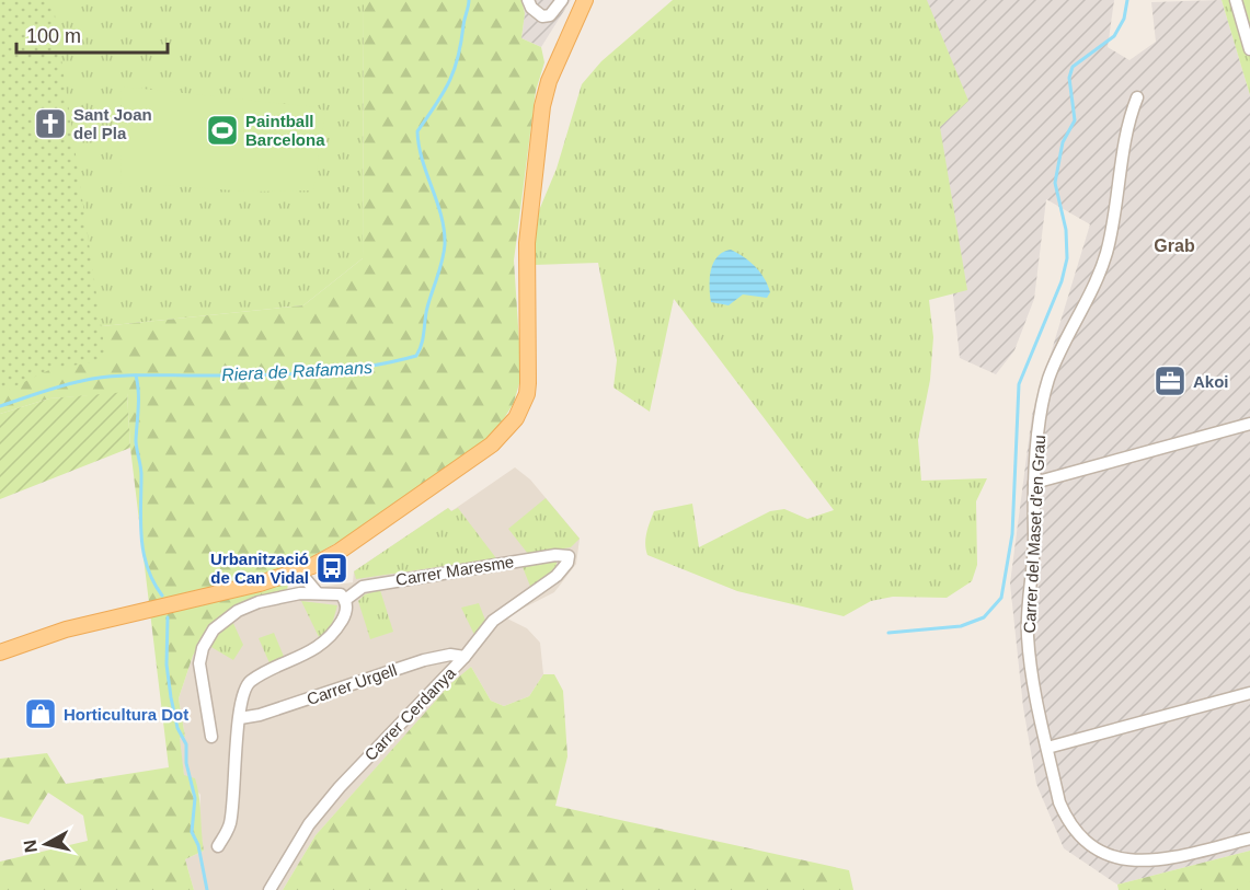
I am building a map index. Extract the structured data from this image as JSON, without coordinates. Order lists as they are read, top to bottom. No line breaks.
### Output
{"streets":{"street":["Carrer del Maset d'en Grau","Carrer Maresme","Carrer Urgell","Carrer Cerdanya"]},"crossings":[["Carrer Maresme","Carrer Cerdanya"],["Carrer Urgell","Carrer Cerdanya"]],"districts":["Grab"],"water":["Riera de Rafamans"],"places":{"church":["Sant Joan del Pla"],"sports":["Paintball Barcelona"],"office":["Akoi"],"bus stop":["Urbanització de Can Vidal"],"shop":["Horticultura Dot"]},"scale_bar":"100 m","north":"left"}
